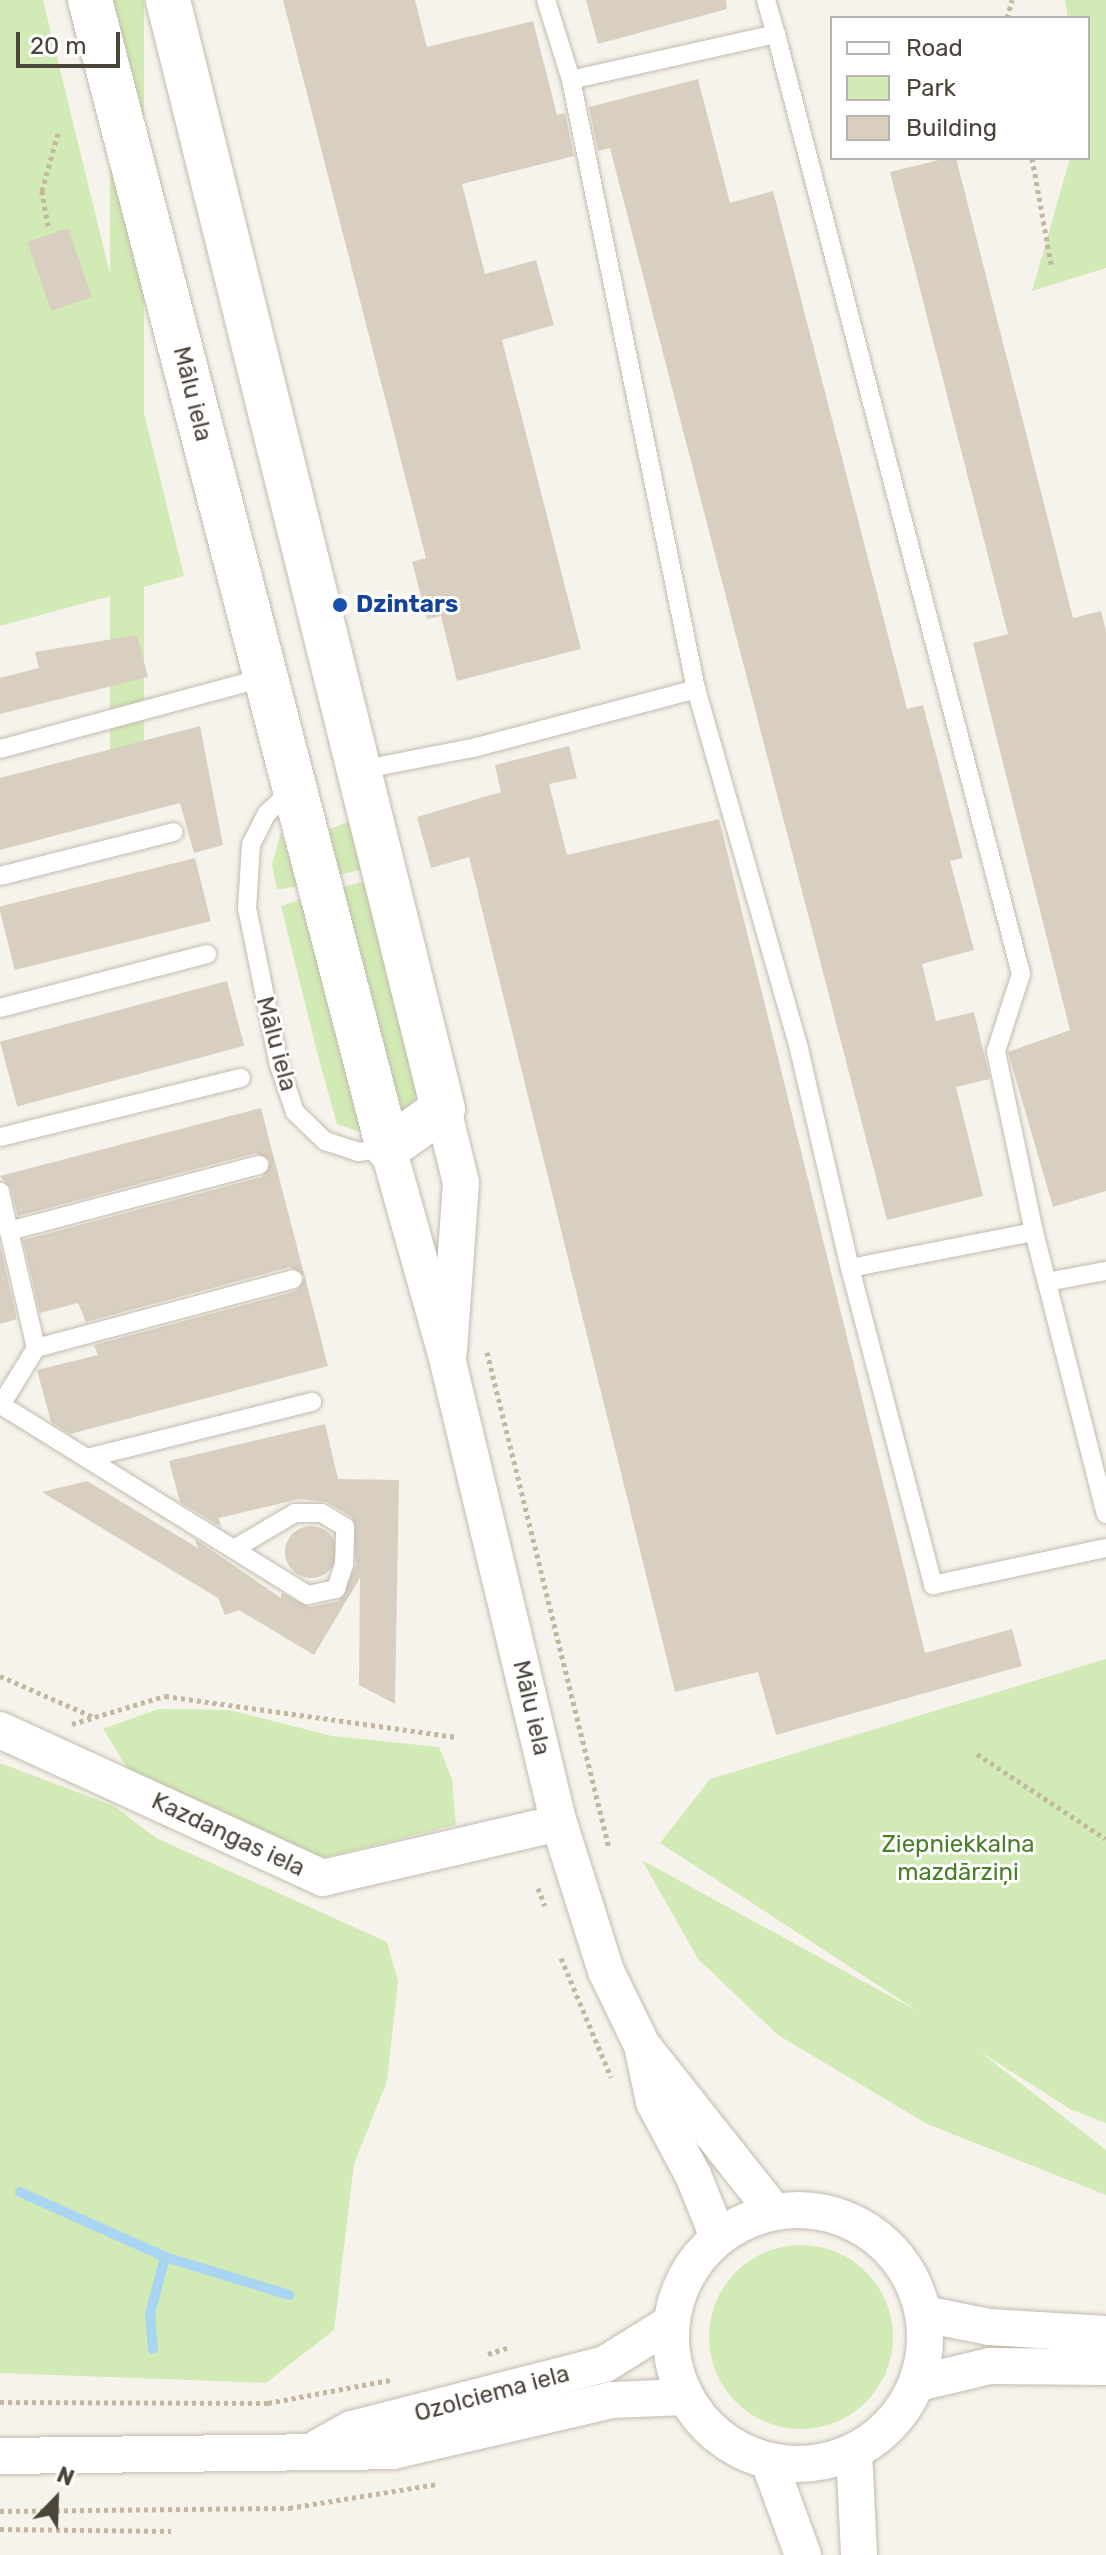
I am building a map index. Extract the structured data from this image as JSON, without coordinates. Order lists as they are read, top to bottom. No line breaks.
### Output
{"streets":{"street":["Mālu iela","Kazdangas iela","Ozolciema iela"]},"crossings":[["Mālu iela","Kazdangas iela"],["Mālu iela","Ozolciema iela"]],"parks":["Ziepniekkalna mazdārziņi"],"places":["Dzintars"],"legend":["Road","Park","Building"],"scale_bar":"20 m","north":"top right"}
